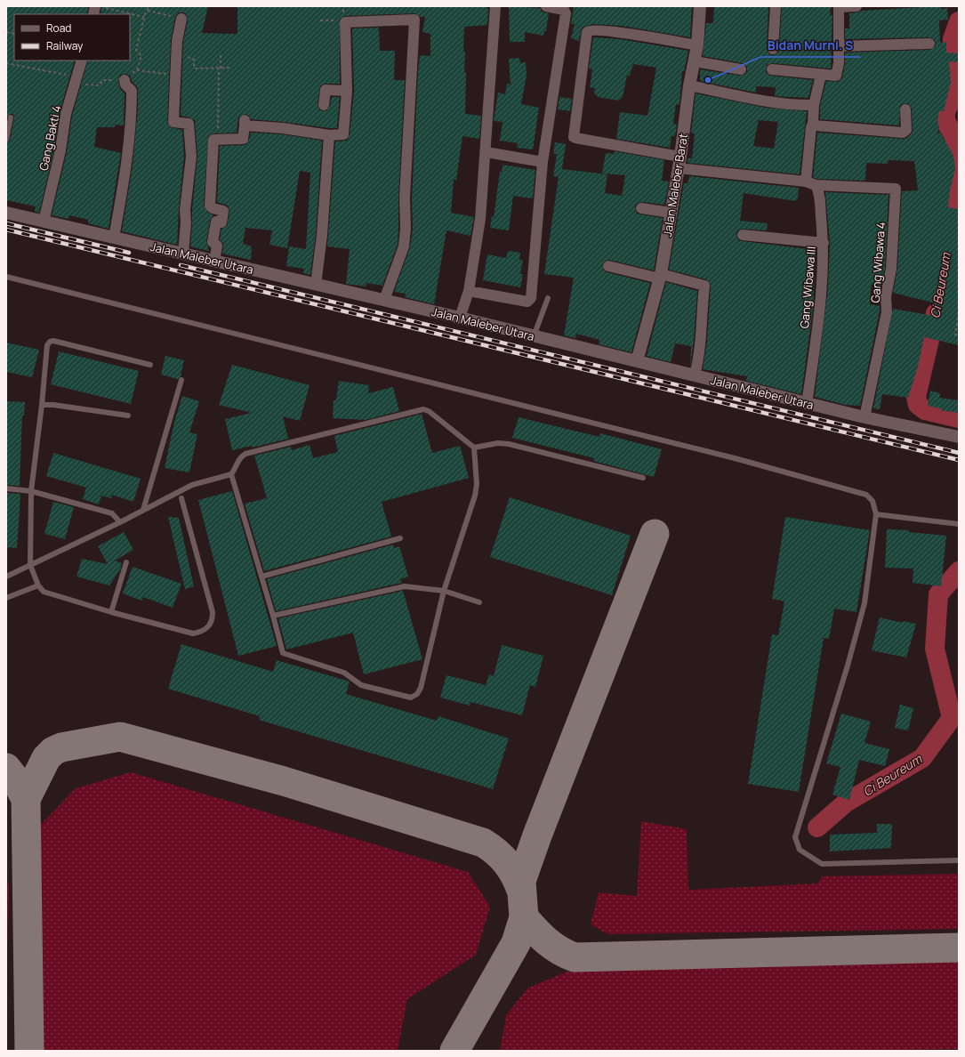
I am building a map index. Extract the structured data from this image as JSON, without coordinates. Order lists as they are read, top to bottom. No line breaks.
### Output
{"streets":{"street":["Gang Bakti 4","Jalan Maleber Barat","Jalan Maleber Utara","Gang Wibawa 4","Gang Wibawa III"]},"crossings":[["Gang Bakti 4","Jalan Maleber Utara"],["Jalan Maleber Barat","Jalan Maleber Utara"],["Jalan Maleber Utara","Gang Wibawa 4"],["Jalan Maleber Utara","Gang Wibawa III"],["Gang Wibawa 4","Gang Wibawa III"]],"water":["Ci Beureum"],"places":["Bidan Murni. S"],"legend":["Road","Railway"]}
